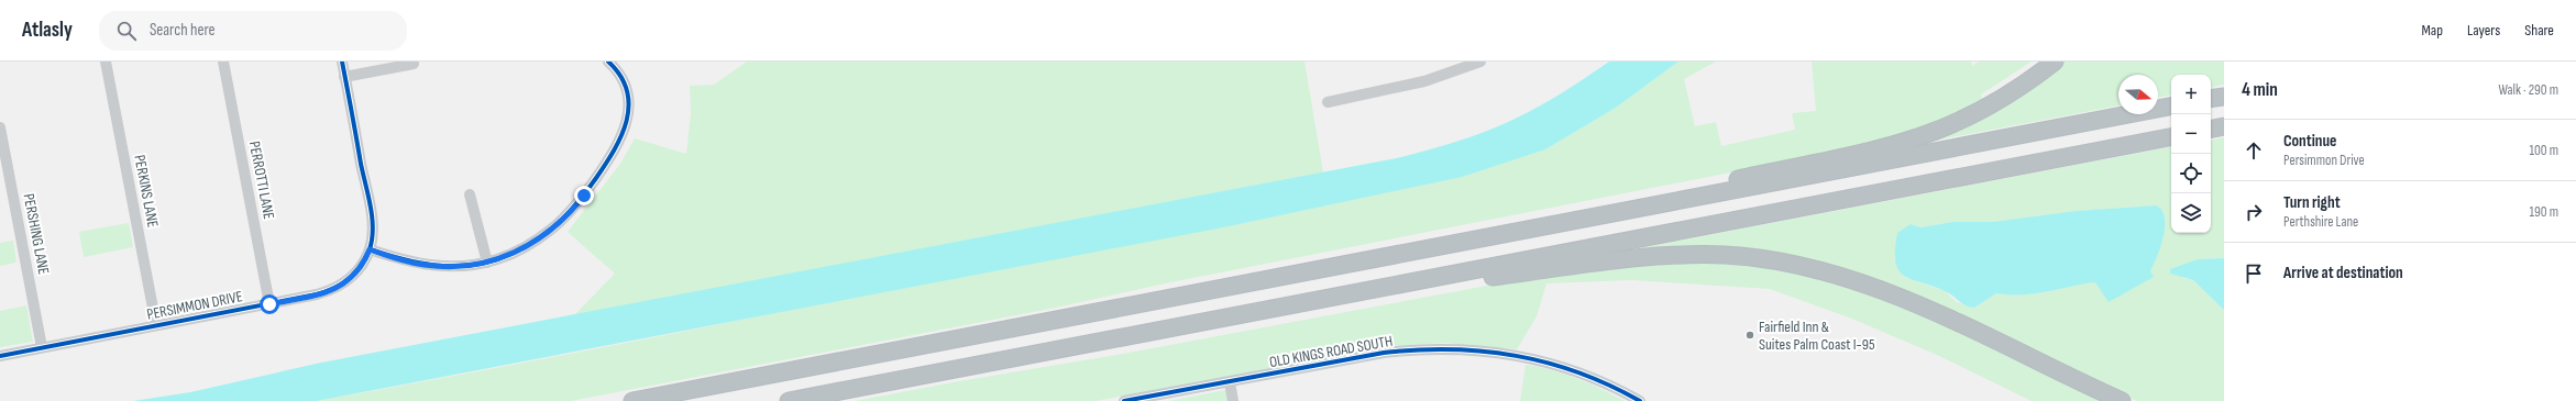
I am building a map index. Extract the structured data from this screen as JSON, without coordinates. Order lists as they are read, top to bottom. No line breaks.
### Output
{"streets":{"street":["PERROTTI LANE","PERKINS LANE","PERSHING LANE","PERSIMMON DRIVE","OLD KINGS ROAD SOUTH"]},"crossings":[["PERROTTI LANE","PERSIMMON DRIVE"],["PERKINS LANE","PERSIMMON DRIVE"],["PERSHING LANE","PERSIMMON DRIVE"]],"places":["Fairfield Inn & Suites Palm Coast I-95"],"north":"right","page":{"header":"Atlasly","search":"Search here","nav":["Map","Layers","Share"],"heading":["4 min","Walk · 290 m"],"map_buttons":["+","−"],"list":[["Continue","Persimmon Drive","100 m"],["Turn right","Perthshire Lane","190 m"],"Arrive at destination"]}}
